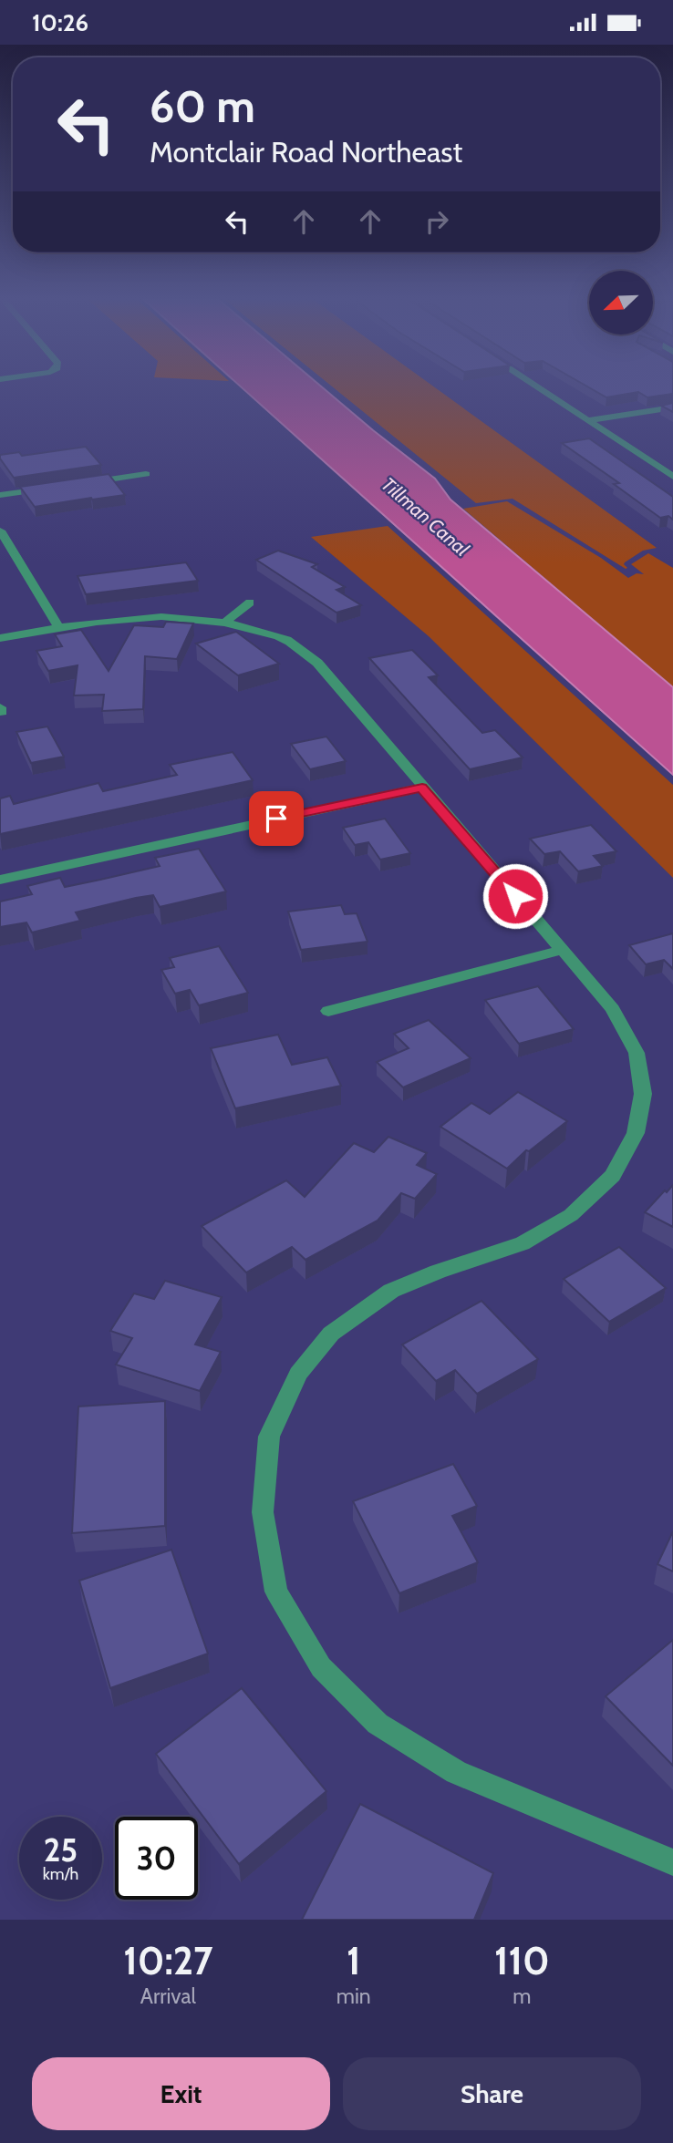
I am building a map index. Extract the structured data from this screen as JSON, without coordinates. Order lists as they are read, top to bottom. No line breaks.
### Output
{"water":["Tillman Canal"],"north":"bottom left","page":{"status":"10:26","turn":["60 m","Montclair Road Northeast"],"speed":"25 km/h","limit":"30","eta":["10:27","Arrival","1","min","110","m"],"buttons":["Exit","Share"]}}
